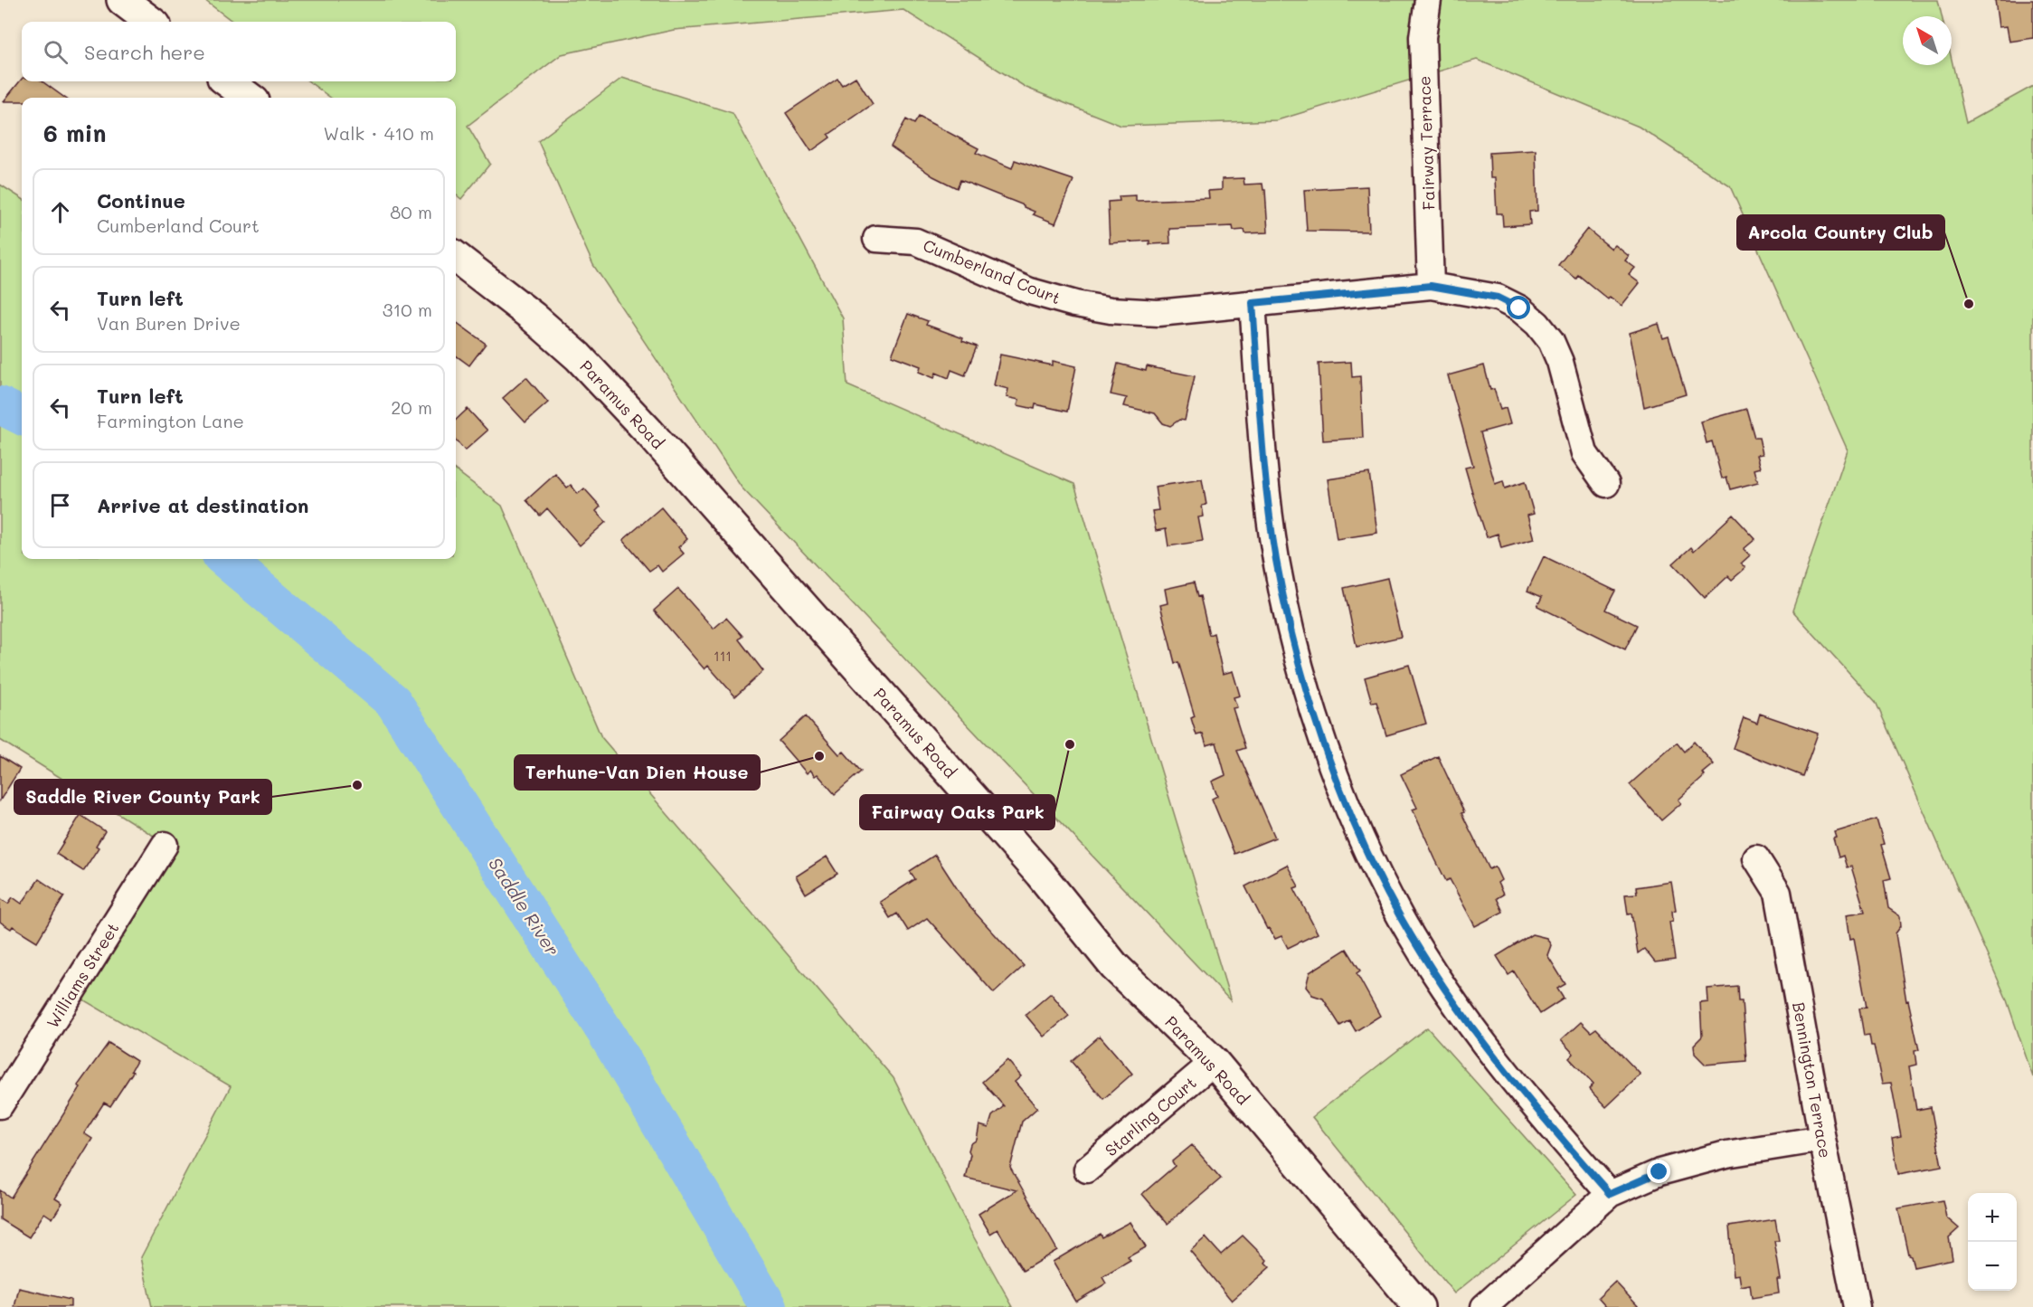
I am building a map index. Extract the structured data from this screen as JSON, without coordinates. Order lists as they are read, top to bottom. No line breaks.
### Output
{"streets":{"main road":["Paramus Road"],"street":["Fairway Terrace","Cumberland Court","Williams Street","Bennington Terrace","Starling Court"]},"crossings":[["Fairway Terrace","Cumberland Court"],["Paramus Road","Starling Court"]],"water":["Saddle River"],"places":["Arcola Country Club","Fairway Oaks Park","Terhune-Van Dien House","Saddle River County Park"],"house_numbers":["111"],"north":"top left","page":{"search":"Search here","heading":["6 min","Walk · 410 m"],"list":[["Continue","Cumberland Court","80 m"],["Turn left","Van Buren Drive","310 m"],["Turn left","Farmington Lane","20 m"],"Arrive at destination"],"map_buttons":["+","−"]}}
